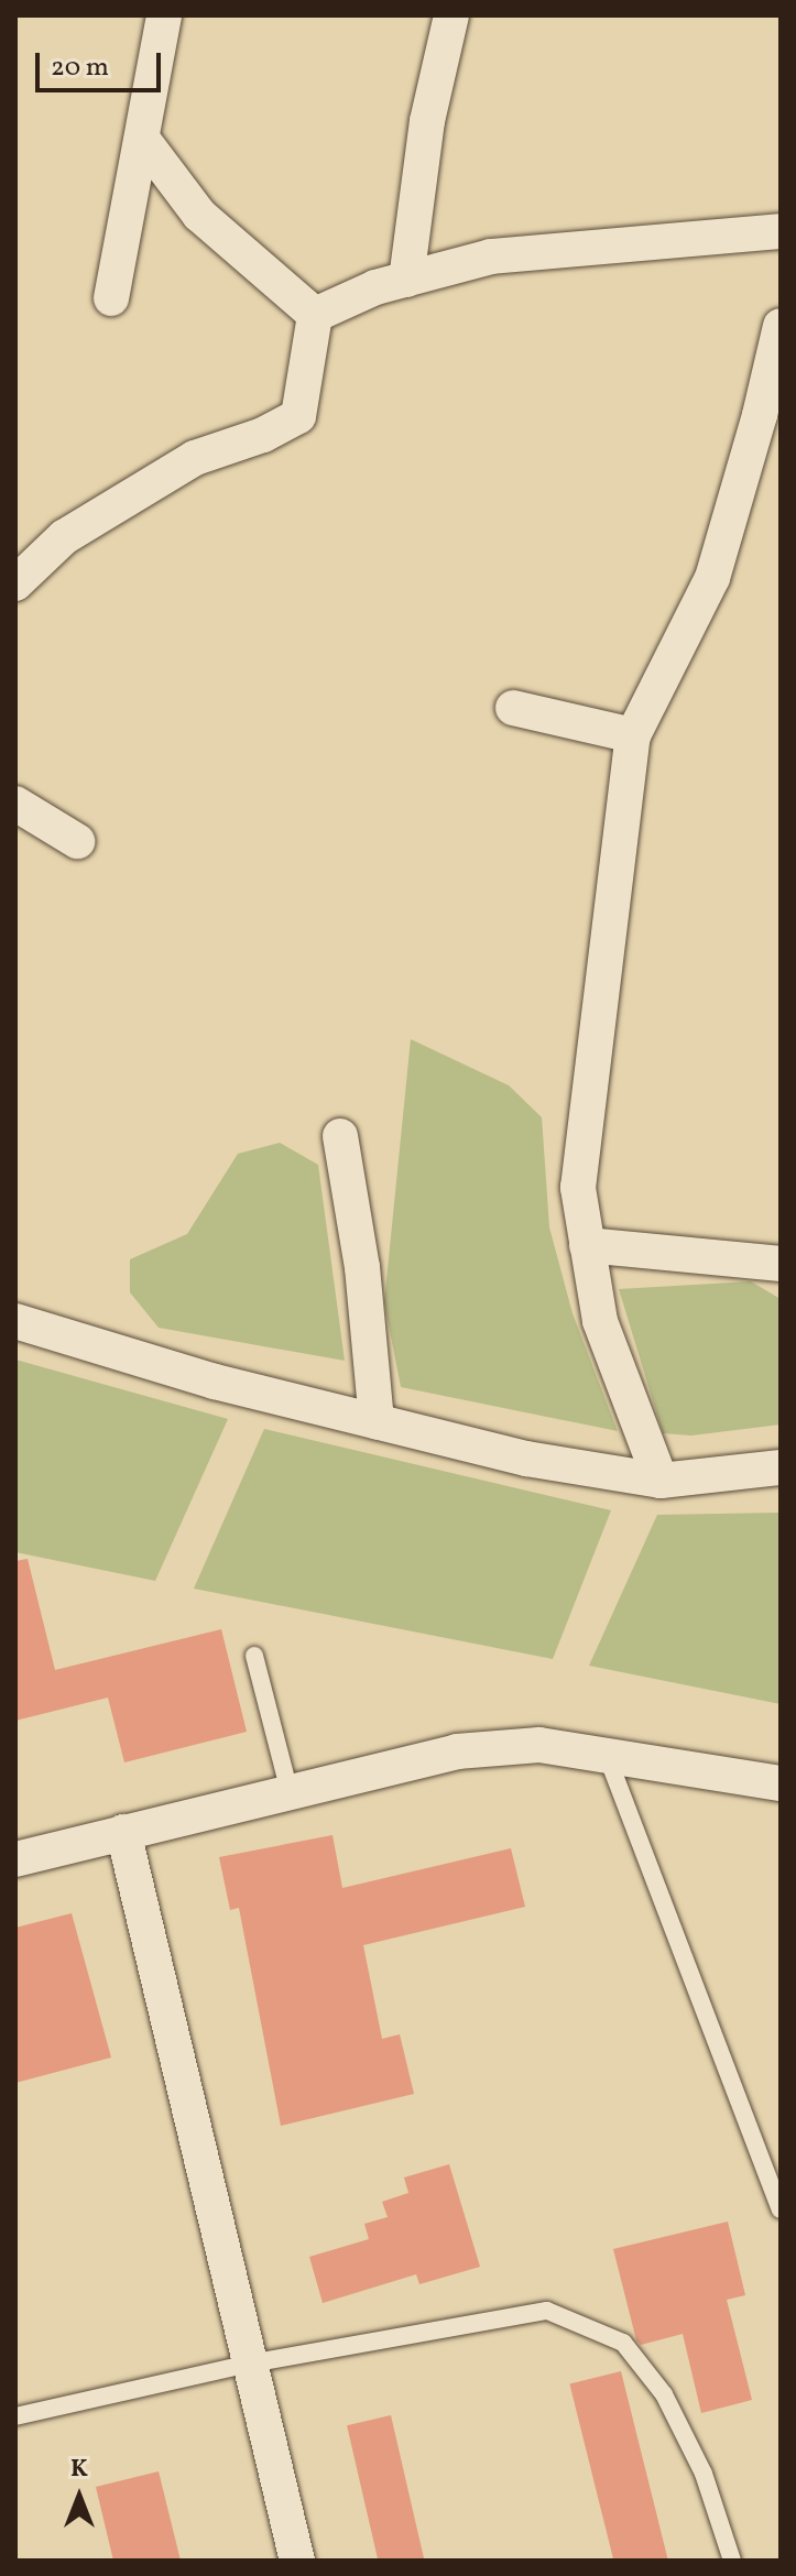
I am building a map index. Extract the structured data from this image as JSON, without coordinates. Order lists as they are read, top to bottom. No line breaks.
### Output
{"scale_bar":"20 m","north":"top"}
